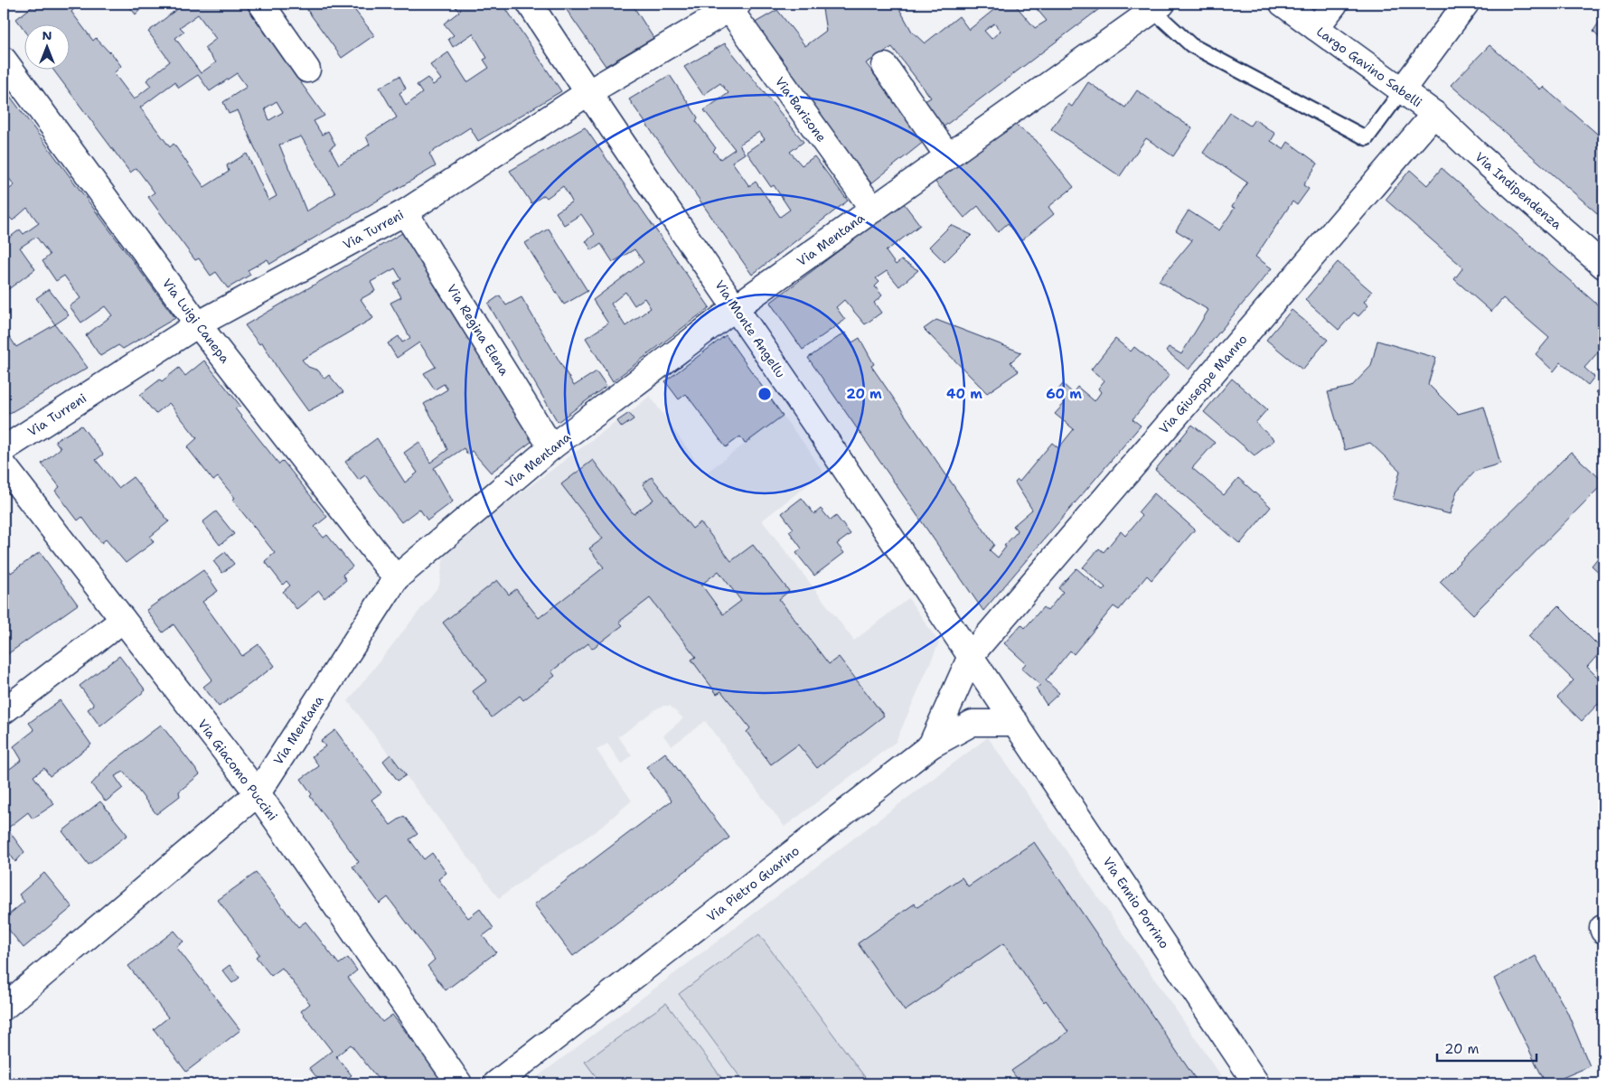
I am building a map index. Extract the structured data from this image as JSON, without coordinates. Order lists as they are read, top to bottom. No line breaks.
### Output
{"streets":{"street":["Largo Gavino Sabelli","Via Barisone","Via Indipendenza","Via Turreni","Via Mentana","Via Luigi Canepa","Via Monte Angellu","Via Regina Elena","Via Giuseppe Manno","Via Giacomo Puccini","Via Pietro Guarino","Via Ennio Porrino"]},"crossings":[["Largo Gavino Sabelli","Via Indipendenza"],["Largo Gavino Sabelli","Via Giuseppe Manno"],["Via Barisone","Via Turreni"],["Via Barisone","Via Mentana"],["Via Indipendenza","Via Giuseppe Manno"],["Via Turreni","Via Luigi Canepa"],["Via Turreni","Via Monte Angellu"],["Via Turreni","Via Regina Elena"],["Via Mentana","Via Luigi Canepa"],["Via Mentana","Via Monte Angellu"],["Via Mentana","Via Regina Elena"],["Via Mentana","Via Giacomo Puccini"],["Via Monte Angellu","Via Giuseppe Manno"],["Via Monte Angellu","Via Pietro Guarino"],["Via Monte Angellu","Via Ennio Porrino"],["Via Giuseppe Manno","Via Pietro Guarino"],["Via Giuseppe Manno","Via Ennio Porrino"],["Via Pietro Guarino","Via Ennio Porrino"]],"scale_bar":"20 m","north":"top","rings":["20 m","40 m","60 m"]}
